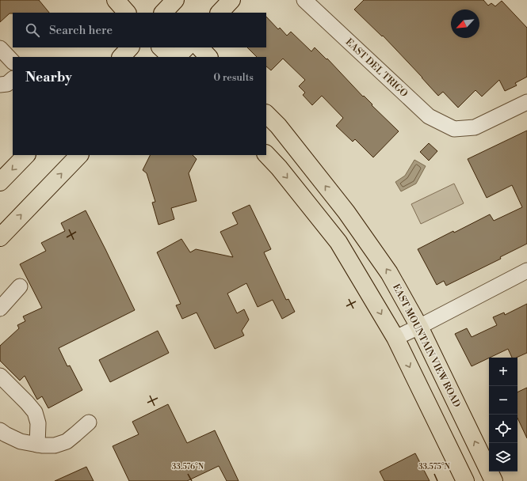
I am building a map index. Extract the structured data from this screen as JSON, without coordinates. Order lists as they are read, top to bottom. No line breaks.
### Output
{"streets":{"main road":["EAST MOUNTAIN VIEW ROAD"],"street":["EAST DEL TRIGO"]},"north":"bottom left","page":{"search":"Search here","heading":["Nearby","0 results"],"map_buttons":["+","−"]},"coordinates":["33.576°N","33.575°N"]}
